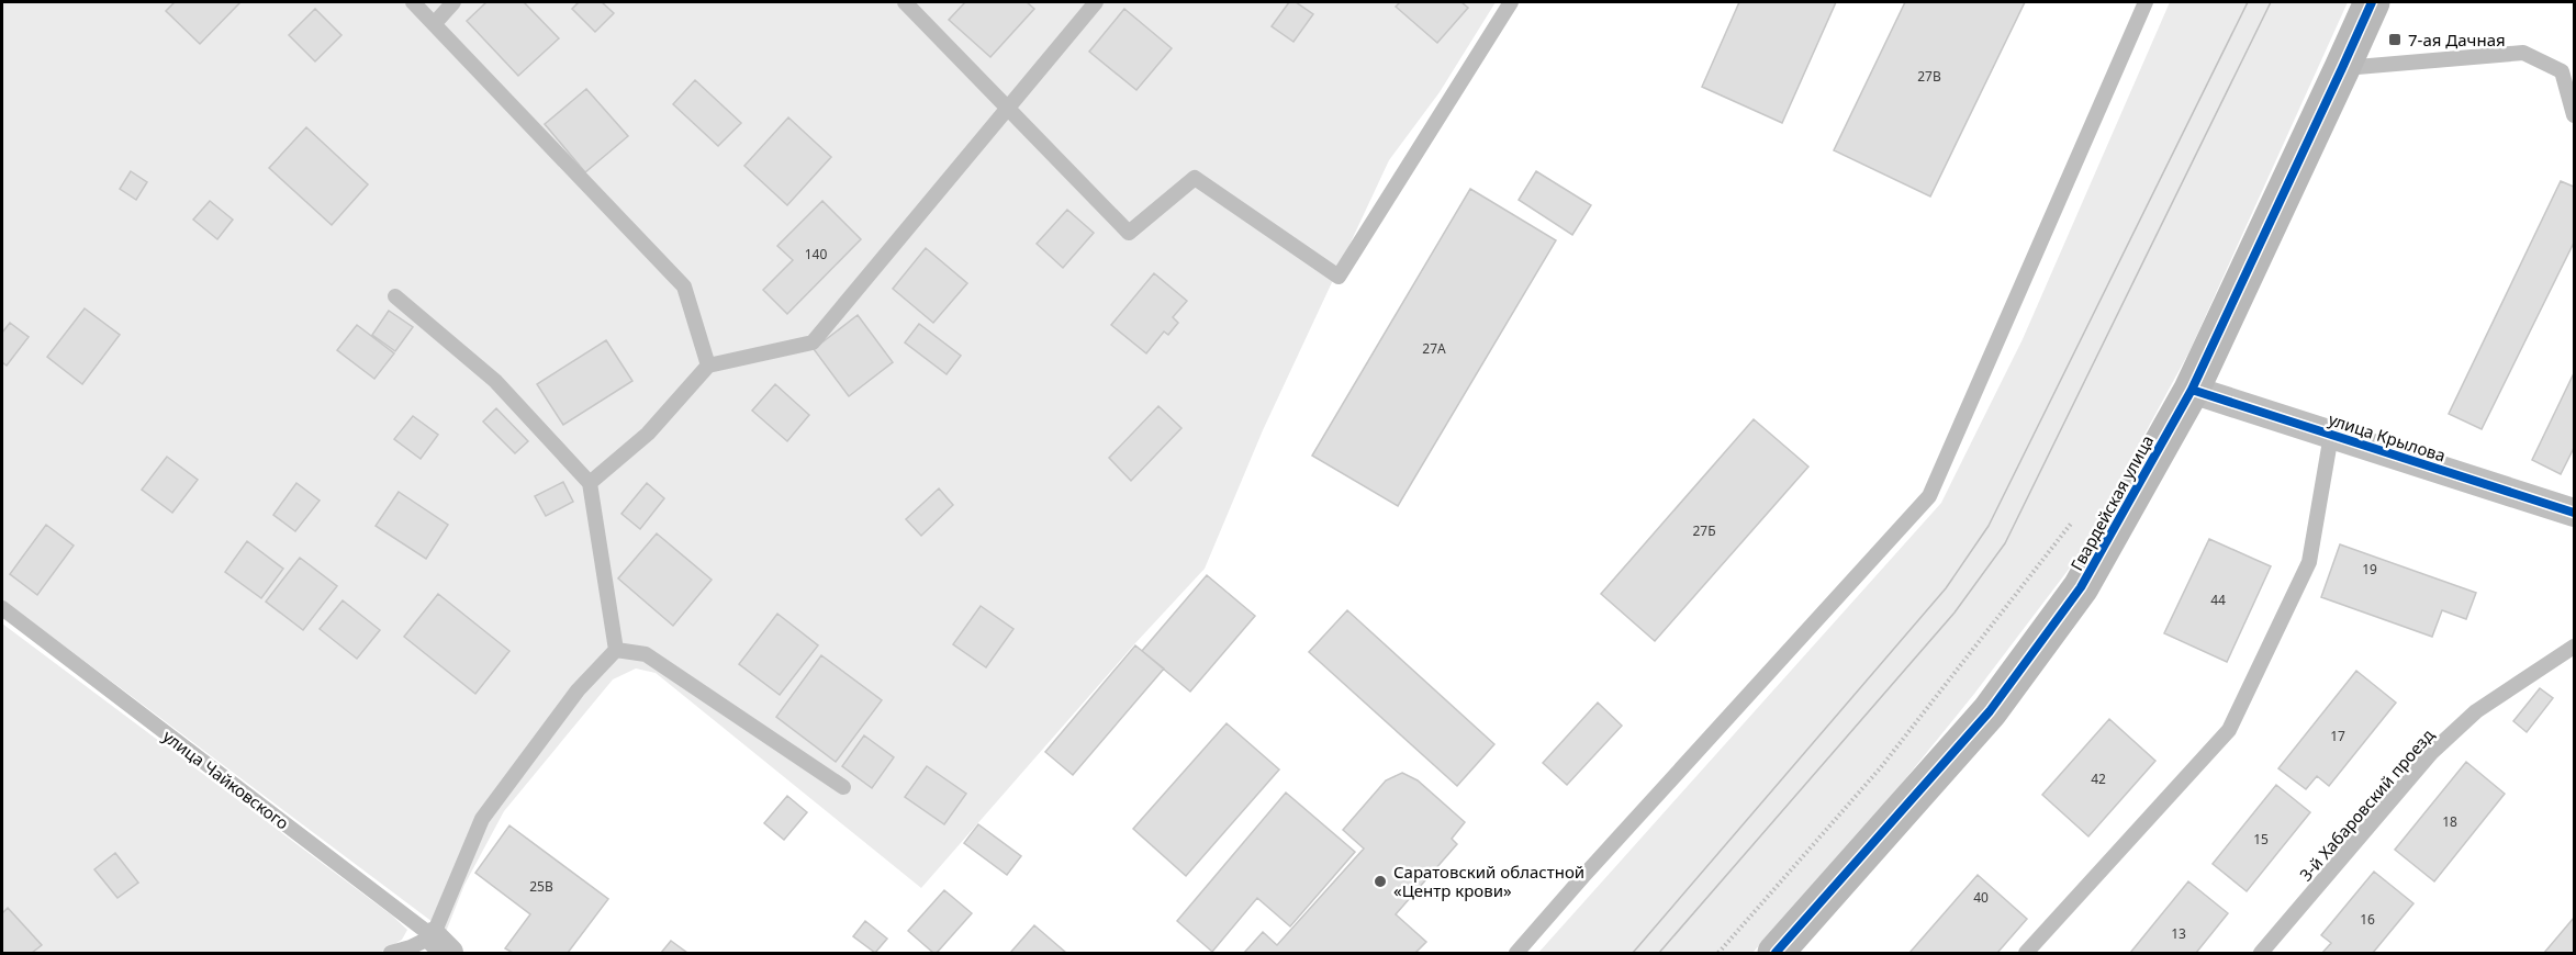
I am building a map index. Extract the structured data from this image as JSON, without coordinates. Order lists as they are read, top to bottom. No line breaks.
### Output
{"streets":{"street":["улица Крылова","Гвардейская улица"],"lane":["улица Чайковского","3-й Хабаровский проезд"]},"crossings":[["улица Крылова","Гвардейская улица"]],"places":{"transit":["7-ая Дачная"],"other":["Саратовский областной «Центр крови»"]},"house_numbers":["27В","140","27А","27Б","19","44","17","42","18","15","25В","40","16","13"]}
